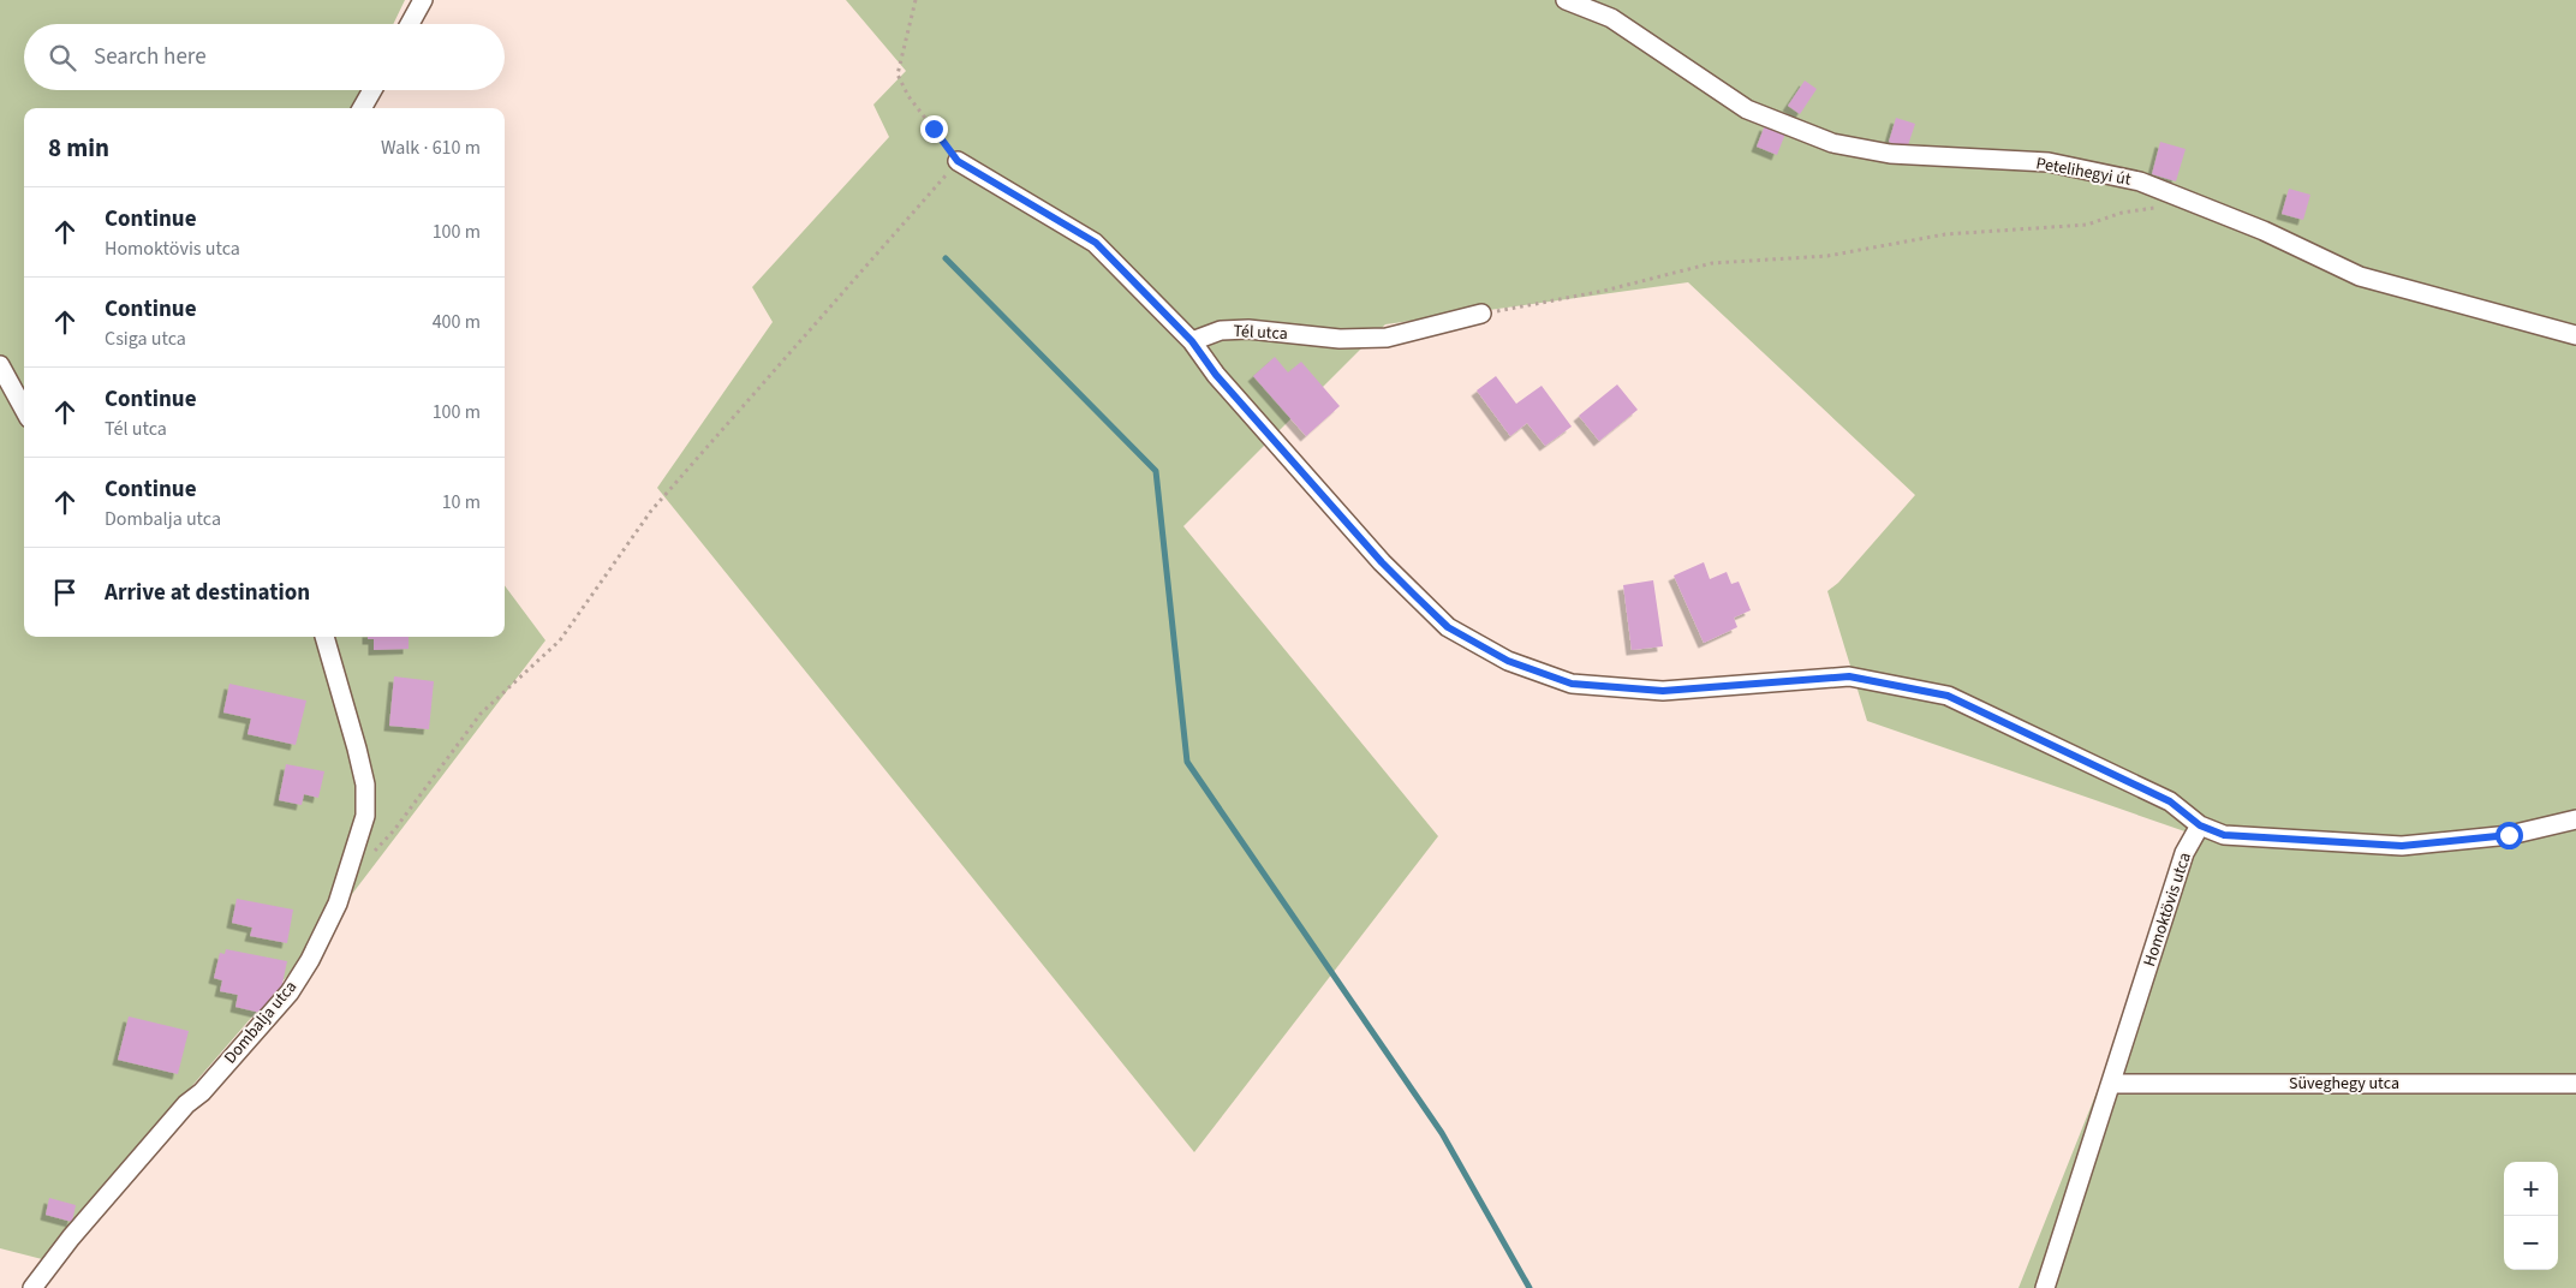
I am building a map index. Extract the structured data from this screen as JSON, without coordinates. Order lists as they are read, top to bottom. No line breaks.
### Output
{"streets":{"street":["Petelihegyi út","Tél utca","Homoktövis utca","Dombalja utca","Süveghegy utca"]},"crossings":[["Homoktövis utca","Süveghegy utca"]],"page":{"search":"Search here","heading":["8 min","Walk · 610 m"],"list":[["Continue","Homoktövis utca","100 m"],["Continue","Csiga utca","400 m"],["Continue","Tél utca","100 m"],["Continue","Dombalja utca","10 m"],"Arrive at destination"],"map_buttons":["+","−"]}}
